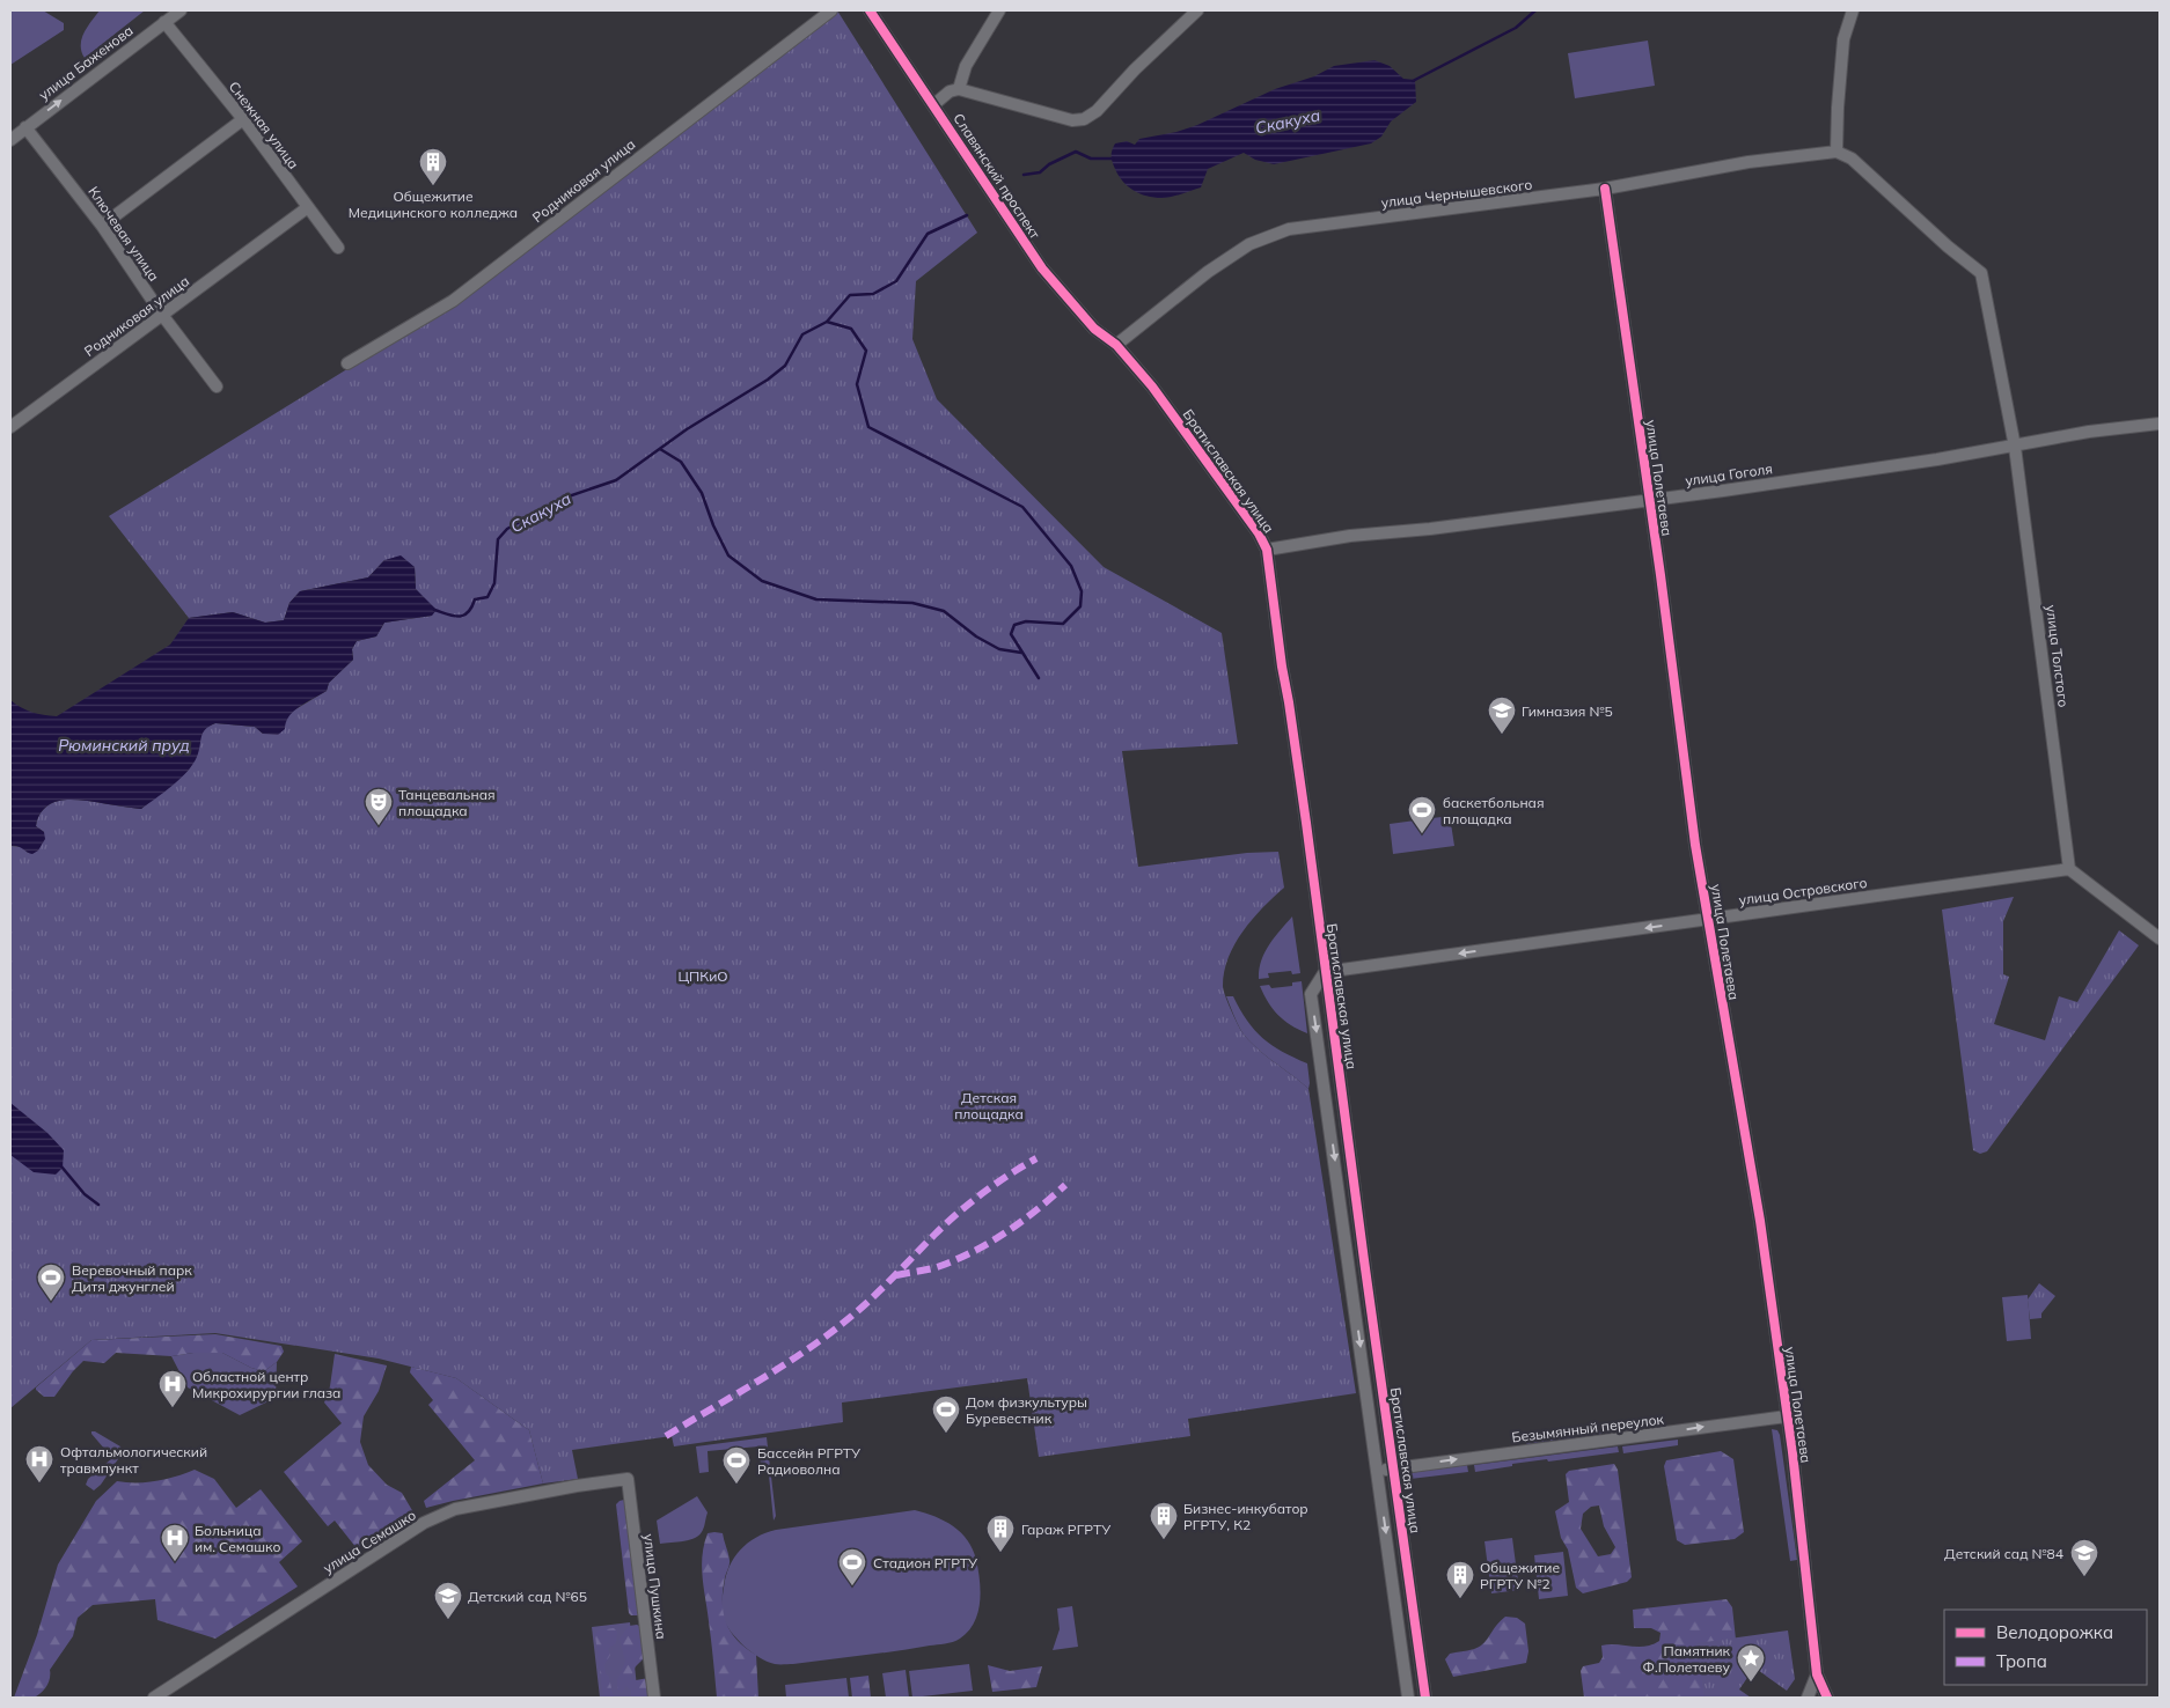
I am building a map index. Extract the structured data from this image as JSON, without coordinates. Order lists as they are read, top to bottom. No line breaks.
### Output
{"streets":{"street":["улица Баженова","Снежная улица","Славянский проспект","Родниковая улица","улица Чернышевского","Ключевая улица","Братиславская улица","улица Гоголя","улица Полетаева","улица Толстого","улица Островского","Безымянный переулок","улица Семашко","улица Пушкина"]},"crossings":[["улица Баженова","Снежная улица"],["улица Баженова","Ключевая улица"],["Снежная улица","Родниковая улица"],["Славянский проспект","улица Чернышевского"],["Славянский проспект","Братиславская улица"],["Родниковая улица","Ключевая улица"],["улица Чернышевского","Братиславская улица"],["улица Чернышевского","улица Полетаева"],["улица Чернышевского","улица Толстого"],["Братиславская улица","улица Гоголя"],["Братиславская улица","улица Островского"],["Братиславская улица","Безымянный переулок"],["улица Гоголя","улица Полетаева"],["улица Гоголя","улица Толстого"],["улица Полетаева","улица Островского"],["улица Полетаева","Безымянный переулок"],["улица Толстого","улица Островского"],["улица Семашко","улица Пушкина"]],"one_way":["улица Баженова","улица Островского","Безымянный переулок"],"water":["Скакуха","Рюминский пруд"],"parks":["ЦПКиО","Детская площадка"],"places":{"building":["Общежитие Медицинского колледжа","Бизнес-инкубатор РГРТУ, К2","Гараж РГРТУ","Общежитие РГРТУ №2"],"school or university":["Гимназия №5","Детский сад №84","Детский сад №65"],"theatre":["Танцевальная площадка"],"sports":["баскетбольная площадка","Веревочный парк Дитя джунглей","Дом физкультуры Буревестник","Бассейн РГРТУ Радиоволна","Стадион РГРТУ"],"hospital":["Областной центр Микрохирургии глаза","Офтальмологический травмпункт","Больница им. Семашко"],"place":["Памятник Ф.Полетаеву"]},"legend":["Велодорожка","Тропа"]}
